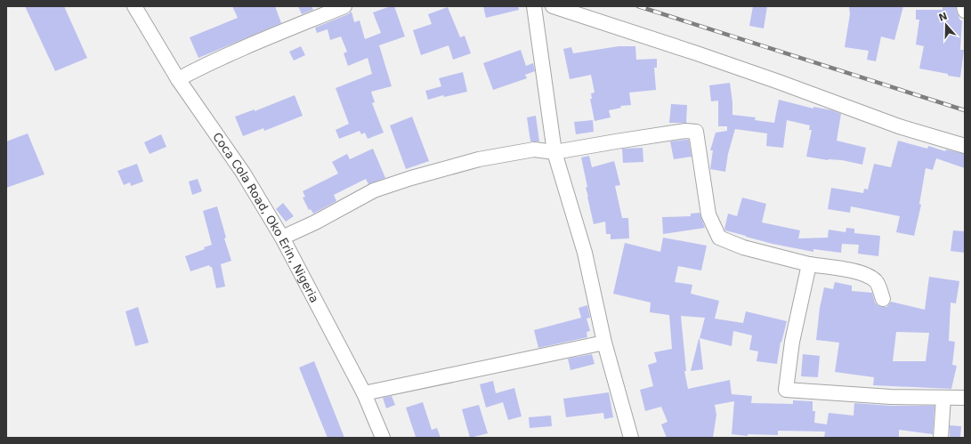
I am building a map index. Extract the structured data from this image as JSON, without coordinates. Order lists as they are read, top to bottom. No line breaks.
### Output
{"streets":{"street":["Coca Cola Road, Oko Erin, Nigeria"]},"north":"top"}
